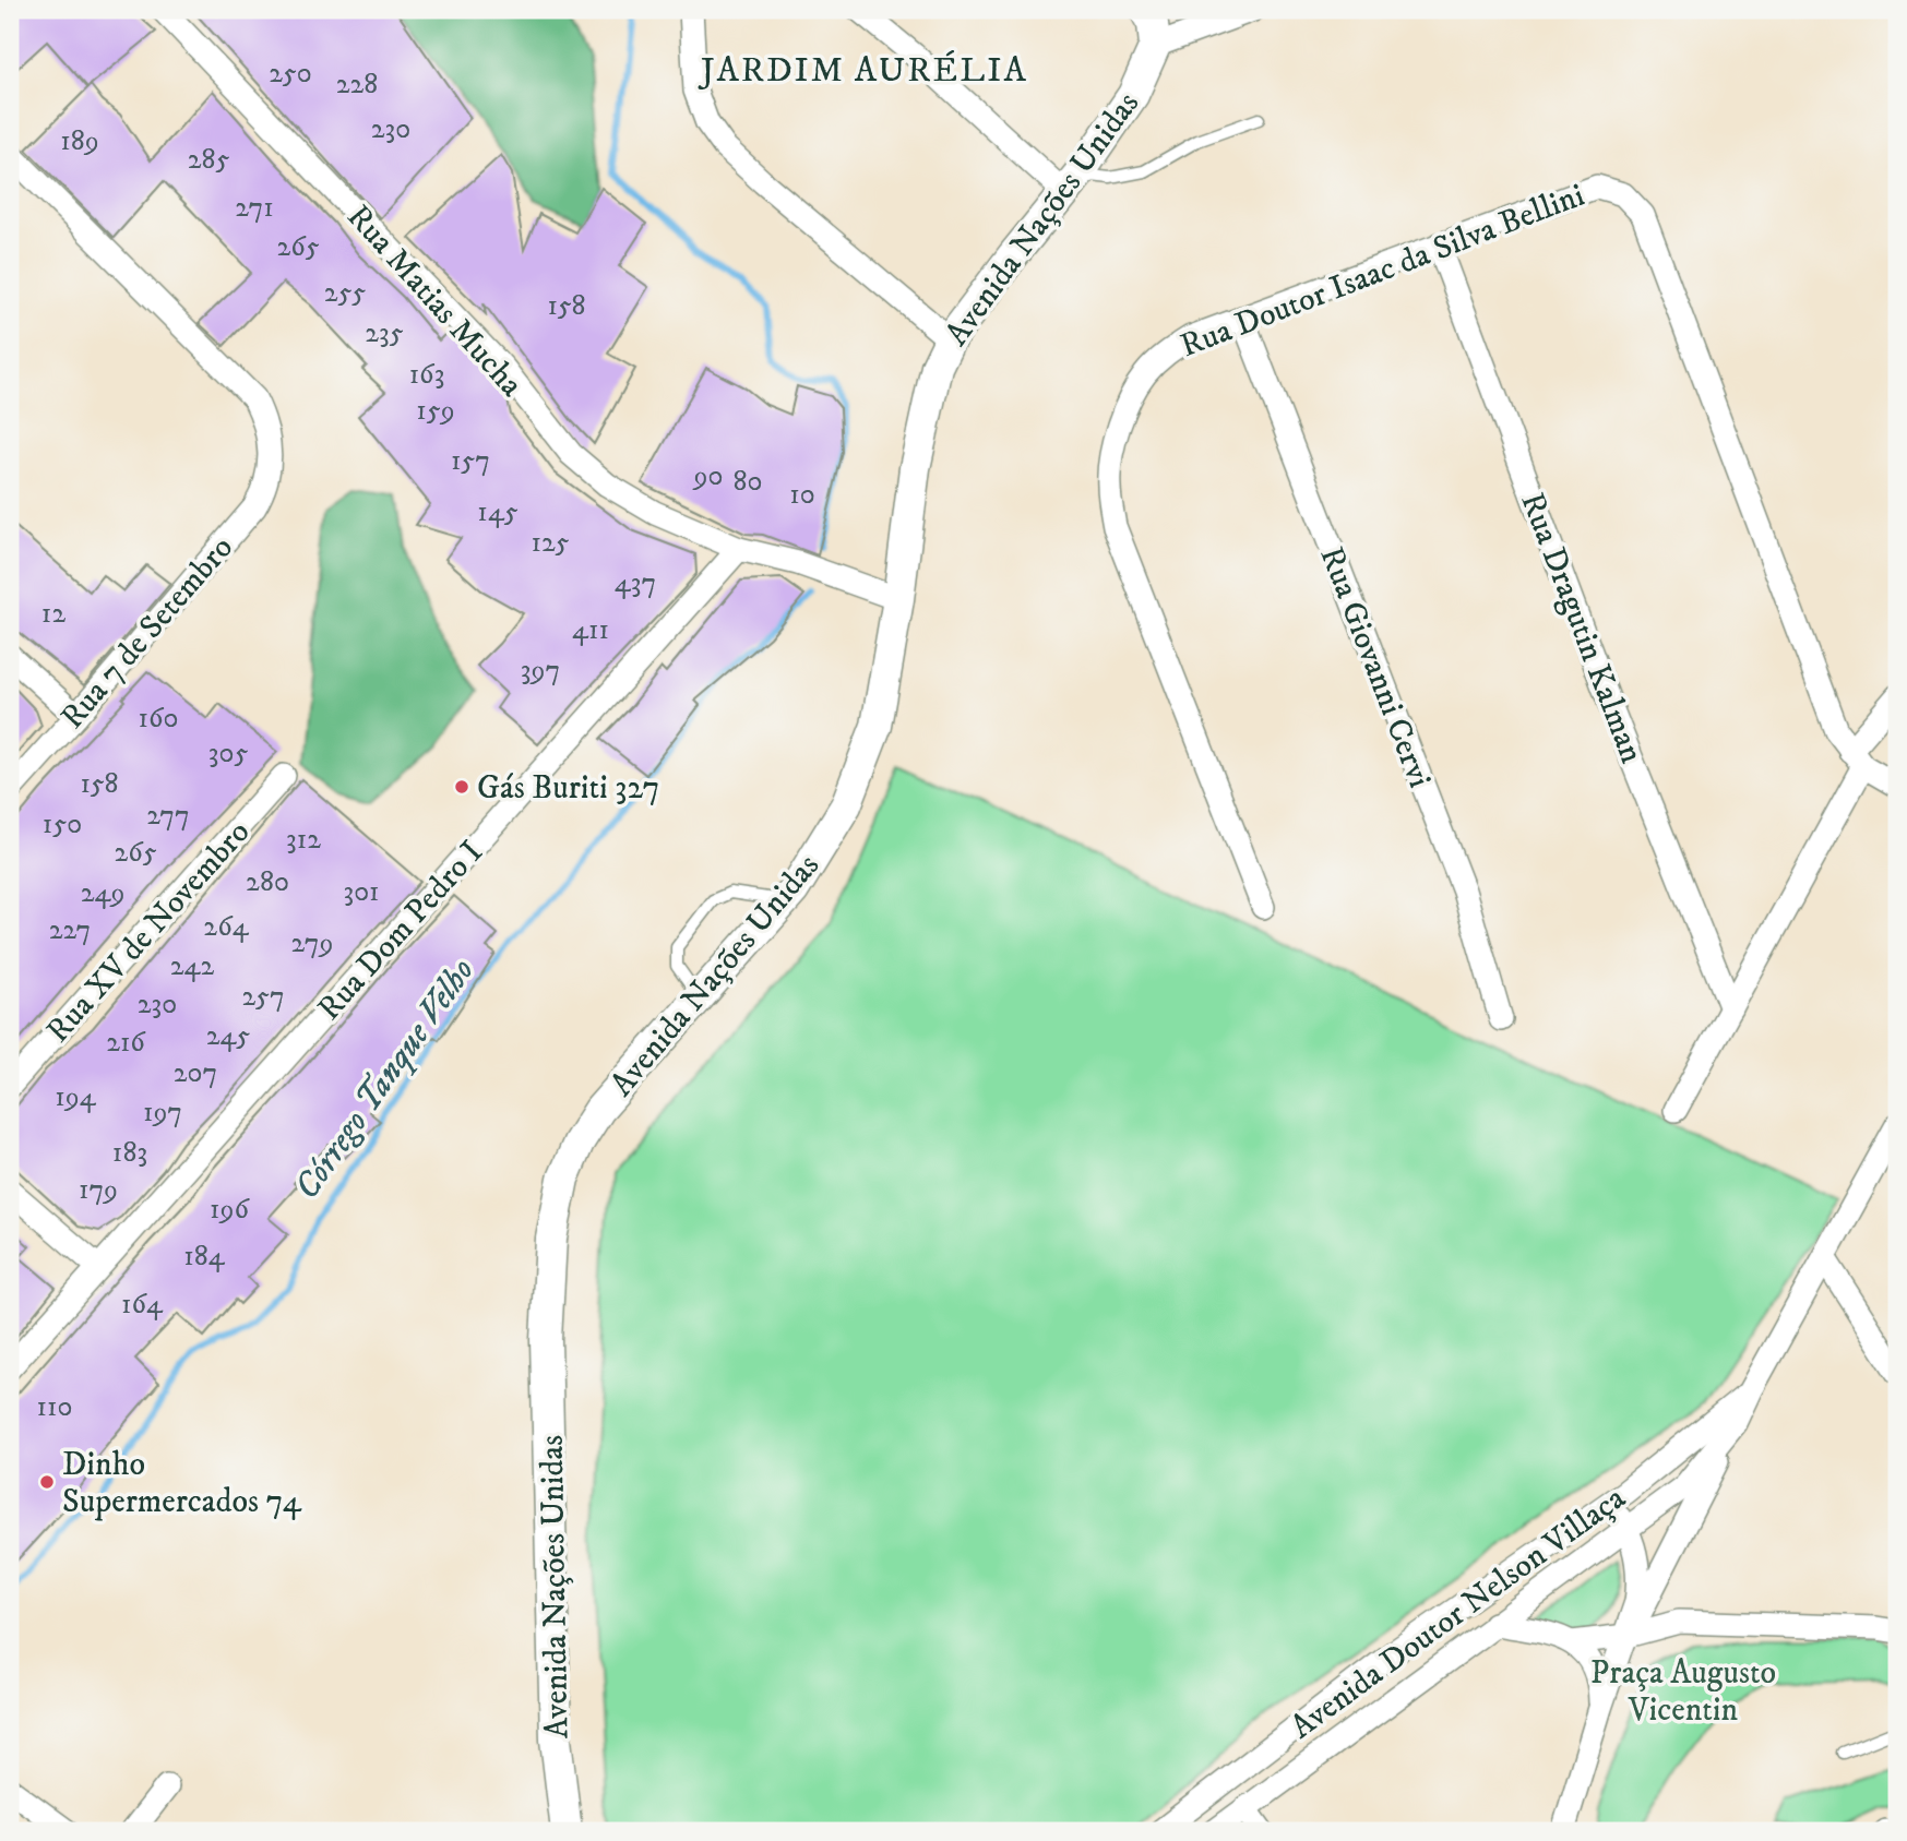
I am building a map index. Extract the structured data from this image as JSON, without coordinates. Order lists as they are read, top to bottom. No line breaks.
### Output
{"streets":{"street":["Avenida Nações Unidas","Rua Doutor Isaac da Silva Bellini","Rua Matias Mucha","Rua Dragutin Kalman","Rua 7 de Setembro","Rua Giovanni Cervi","Rua Dom Pedro I","Rua XV de Novembro","Avenida Doutor Nelson Villaça"]},"crossings":[["Rua Doutor Isaac da Silva Bellini","Rua Dragutin Kalman"],["Rua Doutor Isaac da Silva Bellini","Rua Giovanni Cervi"],["Rua Matias Mucha","Rua Dom Pedro I"]],"districts":["JARDIM AURÉLIA"],"water":["Córrego Tanque Velho"],"parks":["Praça Augusto Vicentin"],"places":["Gás Buriti 327","Dinho Supermercados 74"],"house_numbers":["250","228","230","189","285","271","265","255","158","235","163","159","157","90","80","10","145","125","437","12","411","397","160","305","158","277","150","312","265","280","301","249","264","227","279","242","257","230","245","216","207","194","197","183","179","196","184","164","110"]}
